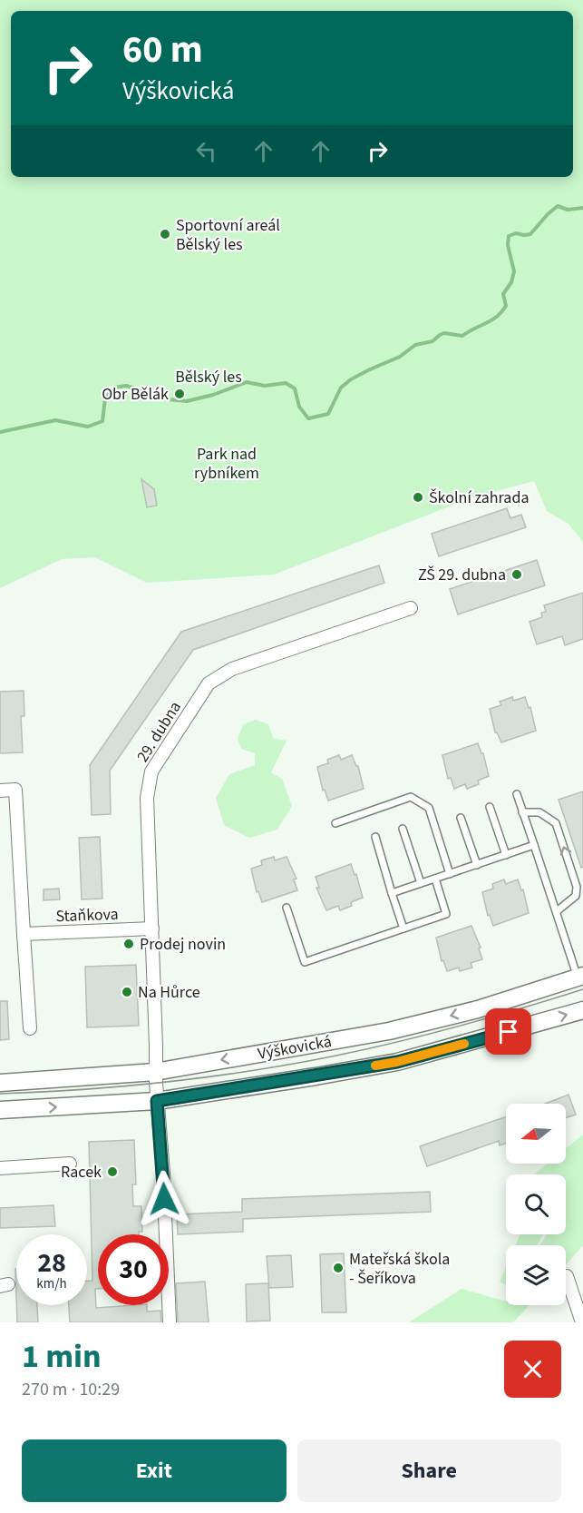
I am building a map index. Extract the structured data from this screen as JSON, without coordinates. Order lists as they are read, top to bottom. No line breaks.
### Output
{"streets":{"street":["29. dubna","Staňkova","Výškovická"]},"crossings":[["29. dubna","Staňkova"],["29. dubna","Výškovická"]],"parks":["Bělský les","Park nad rybníkem"],"places":["Sportovní areál Bělský les","Obr Bělák","Školní zahrada","ZŠ 29. dubna","Prodej novin","Na Hůrce","Racek","Mateřská škola - Šeříkova"],"north":"left","page":{"turn":["60 m","Výškovická"],"speed":"28 km/h","limit":"30","heading":["1 min","270 m · 10:29"],"buttons":["Exit","Share"]}}
